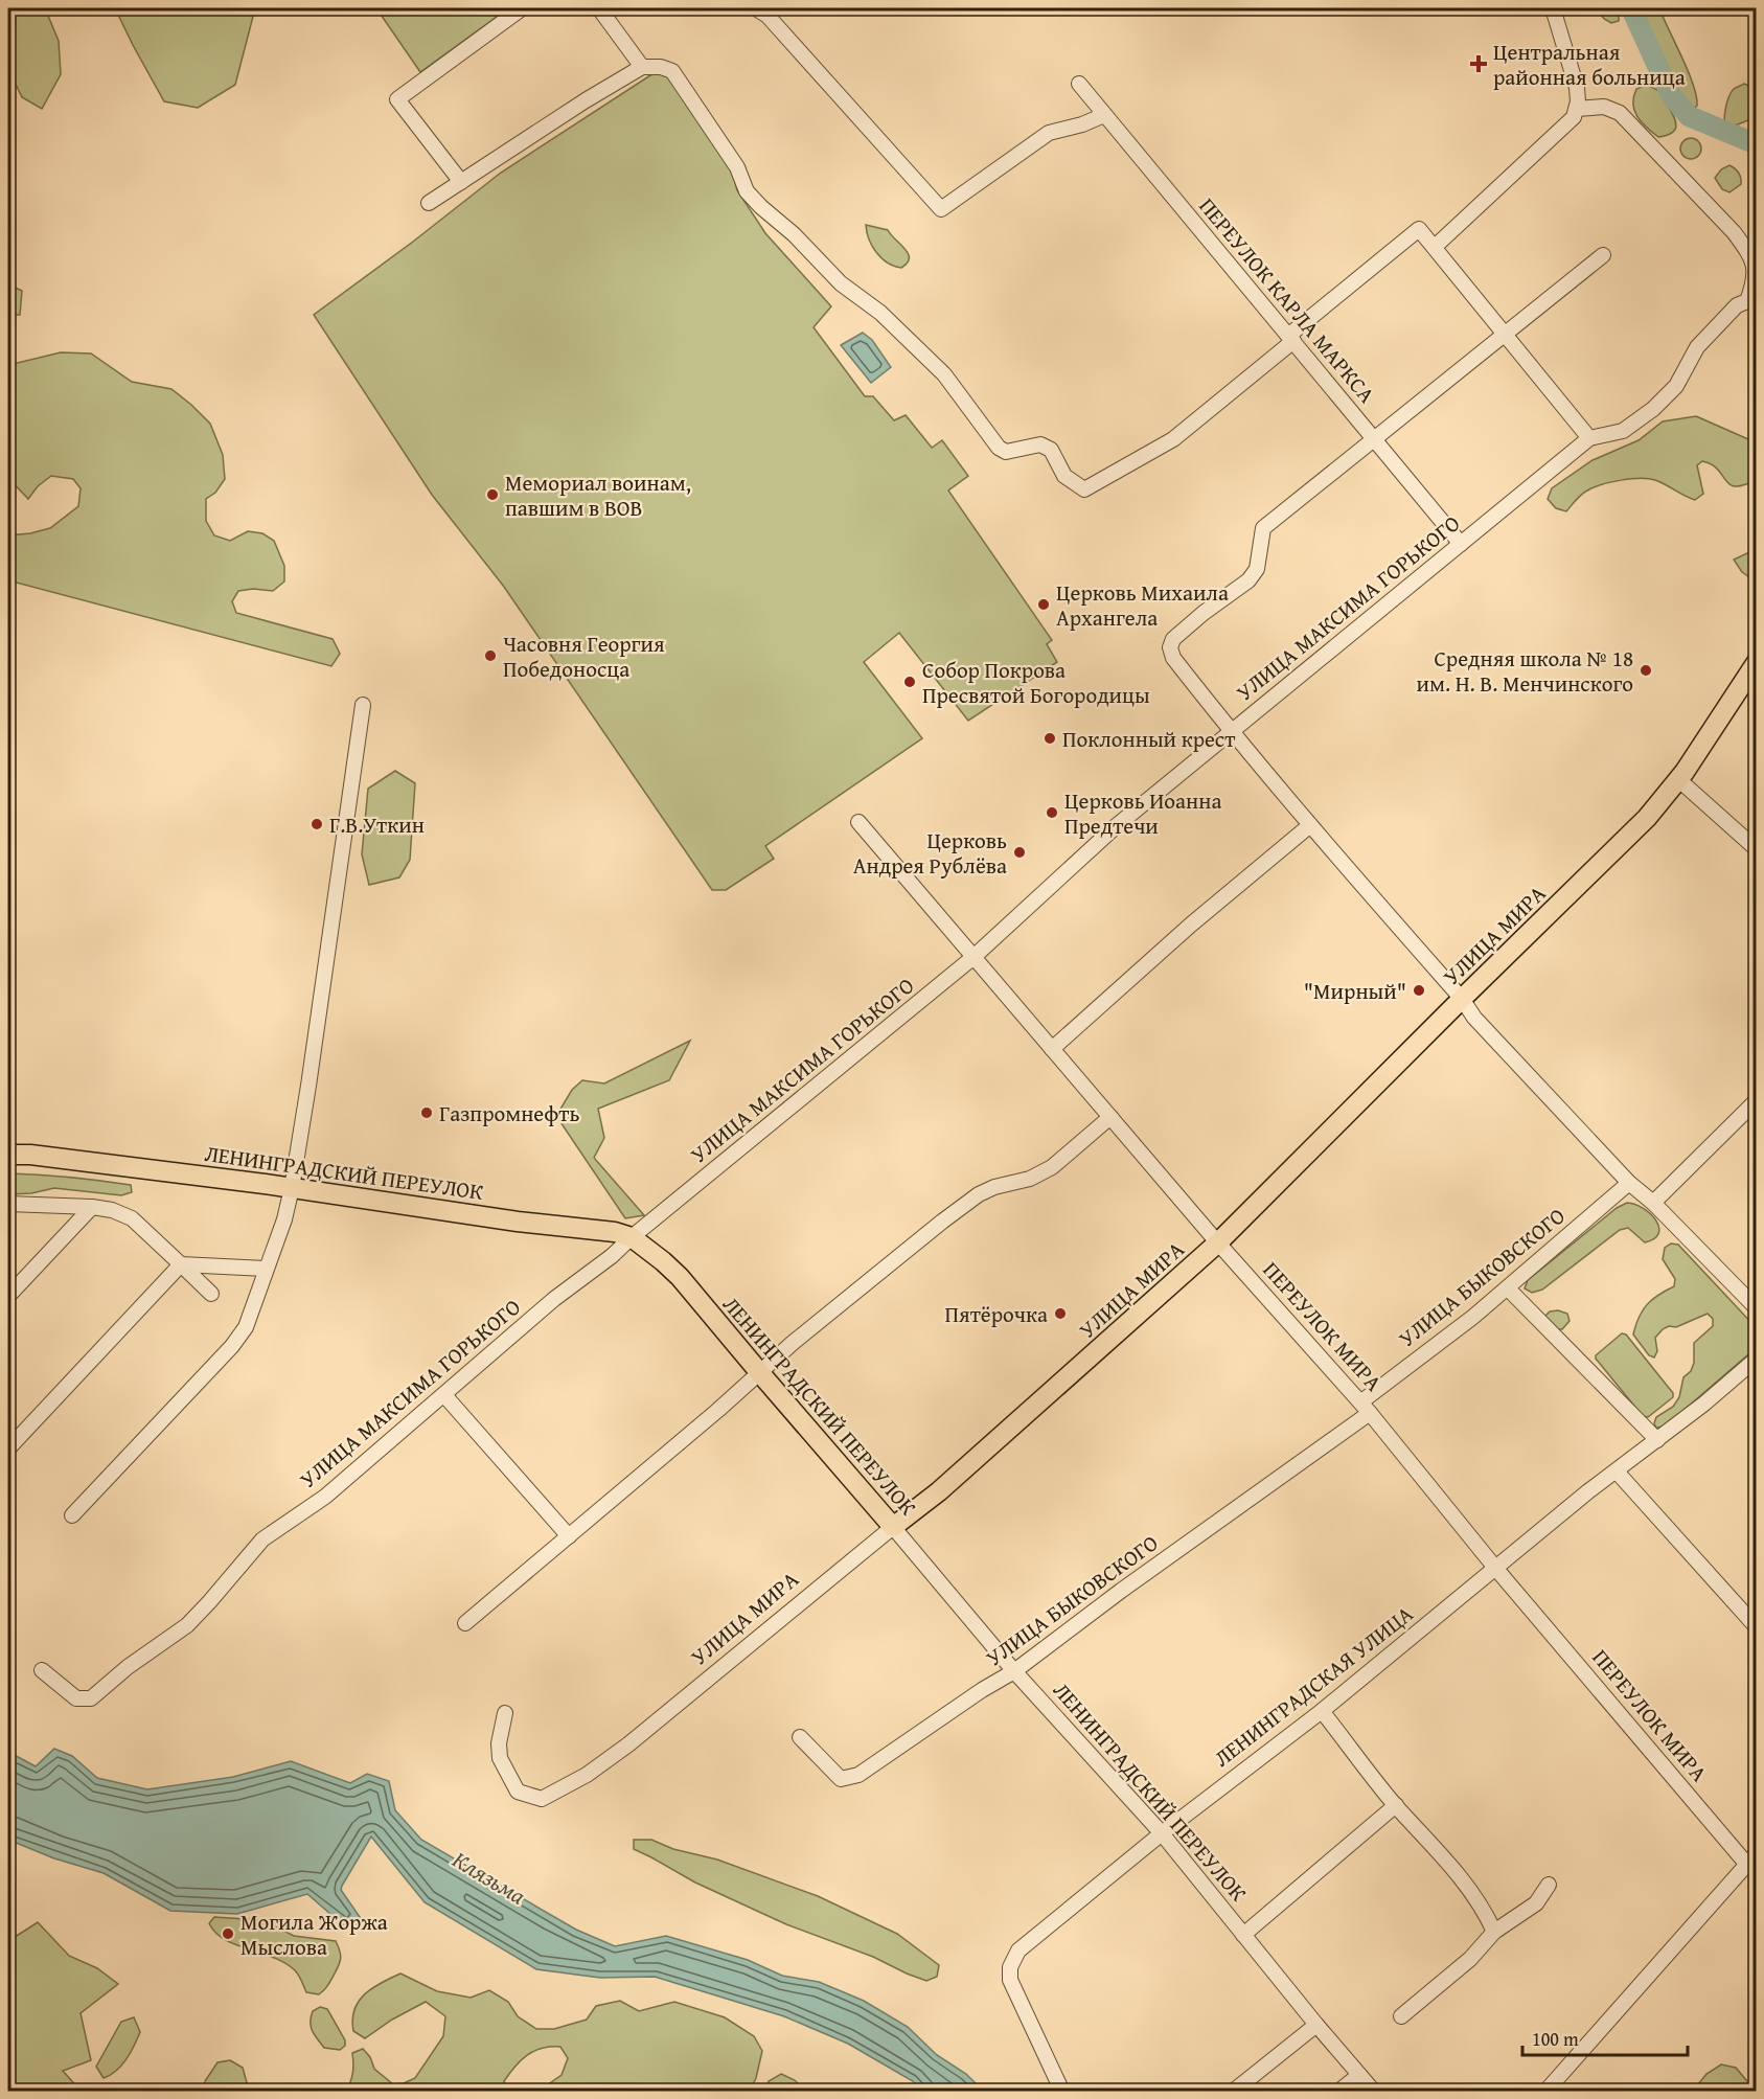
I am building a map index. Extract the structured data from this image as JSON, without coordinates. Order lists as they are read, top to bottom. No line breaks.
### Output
{"streets":{"main road":["УЛИЦА МИРА","ЛЕНИНГРАДСКИЙ ПЕРЕУЛОК"],"street":["ПЕРЕУЛОК КАРЛА МАРКСА","УЛИЦА МАКСИМА ГОРЬКОГО","УЛИЦА БЫКОВСКОГО","ПЕРЕУЛОК МИРА","ЛЕНИНГРАДСКАЯ УЛИЦА"]},"crossings":[["ПЕРЕУЛОК КАРЛА МАРКСА","УЛИЦА МАКСИМА ГОРЬКОГО"],["УЛИЦА МАКСИМА ГОРЬКОГО","ЛЕНИНГРАДСКИЙ ПЕРЕУЛОК"],["УЛИЦА МАКСИМА ГОРЬКОГО","ПЕРЕУЛОК МИРА"],["УЛИЦА МИРА","ЛЕНИНГРАДСКИЙ ПЕРЕУЛОК"],["УЛИЦА МИРА","ПЕРЕУЛОК МИРА"],["ЛЕНИНГРАДСКИЙ ПЕРЕУЛОК","УЛИЦА БЫКОВСКОГО"],["ЛЕНИНГРАДСКИЙ ПЕРЕУЛОК","ЛЕНИНГРАДСКАЯ УЛИЦА"],["УЛИЦА БЫКОВСКОГО","ПЕРЕУЛОК МИРА"],["ПЕРЕУЛОК МИРА","ЛЕНИНГРАДСКАЯ УЛИЦА"]],"water":["Клязьма"],"places":{"health":["Центральная районная больница"],"other":["Мемориал воинам, павшим в ВОВ","Церковь Михаила Архангела","Часовня Георгия Победоносца","Средняя школа № 18 им. Н. В. Менчинского","Собор Покрова Пресвятой Богородицы","Поклонный крест","Церковь Иоанна Предтечи","Г.В.Уткин","Церковь Андрея Рублёва","\"Мирный\"","Газпромнефть","Пятёрочка","Могила Жоржа Мыслова"]},"scale_bar":"100 m"}
